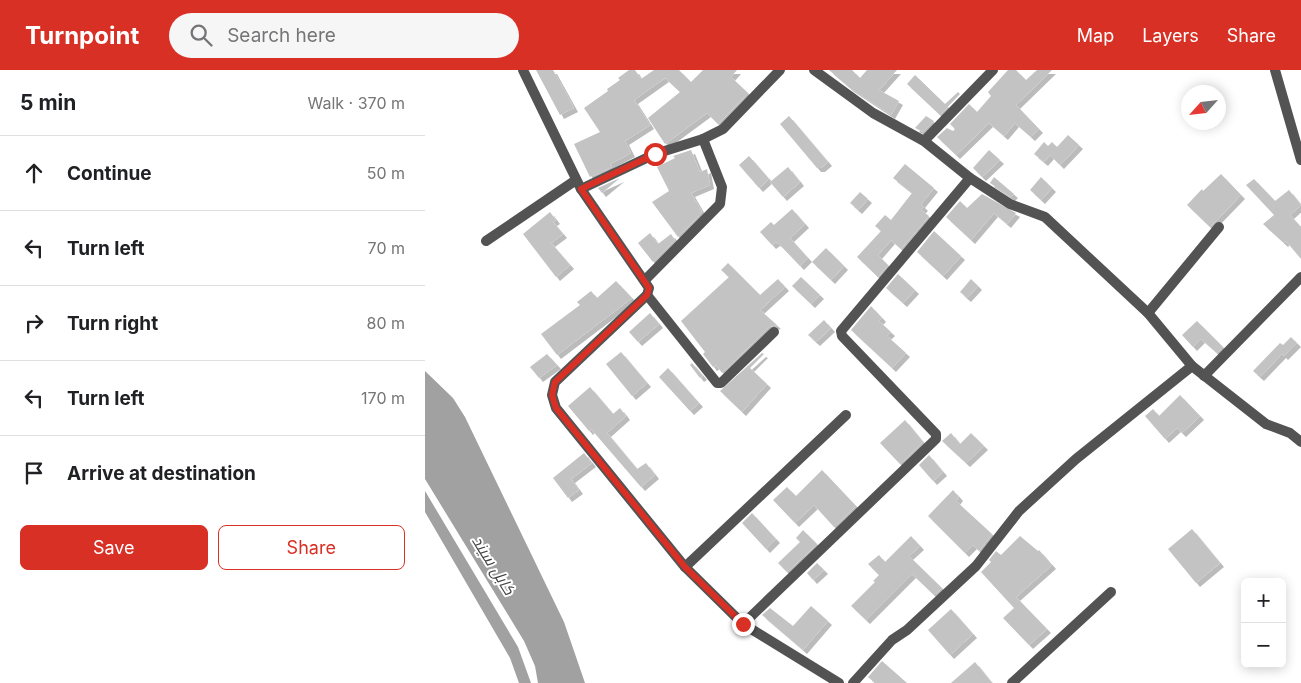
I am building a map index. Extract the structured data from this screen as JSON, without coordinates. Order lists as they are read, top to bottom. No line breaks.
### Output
{"water":["کابل سيند"],"north":"bottom left","page":{"header":"Turnpoint","search":"Search here","nav":["Map","Layers","Share"],"heading":["5 min","Walk · 370 m"],"list":[["Continue","50 m"],["Turn left","70 m"],["Turn right","80 m"],["Turn left","170 m"],"Arrive at destination"],"buttons":["Save","Share"],"map_buttons":["+","−"]}}
